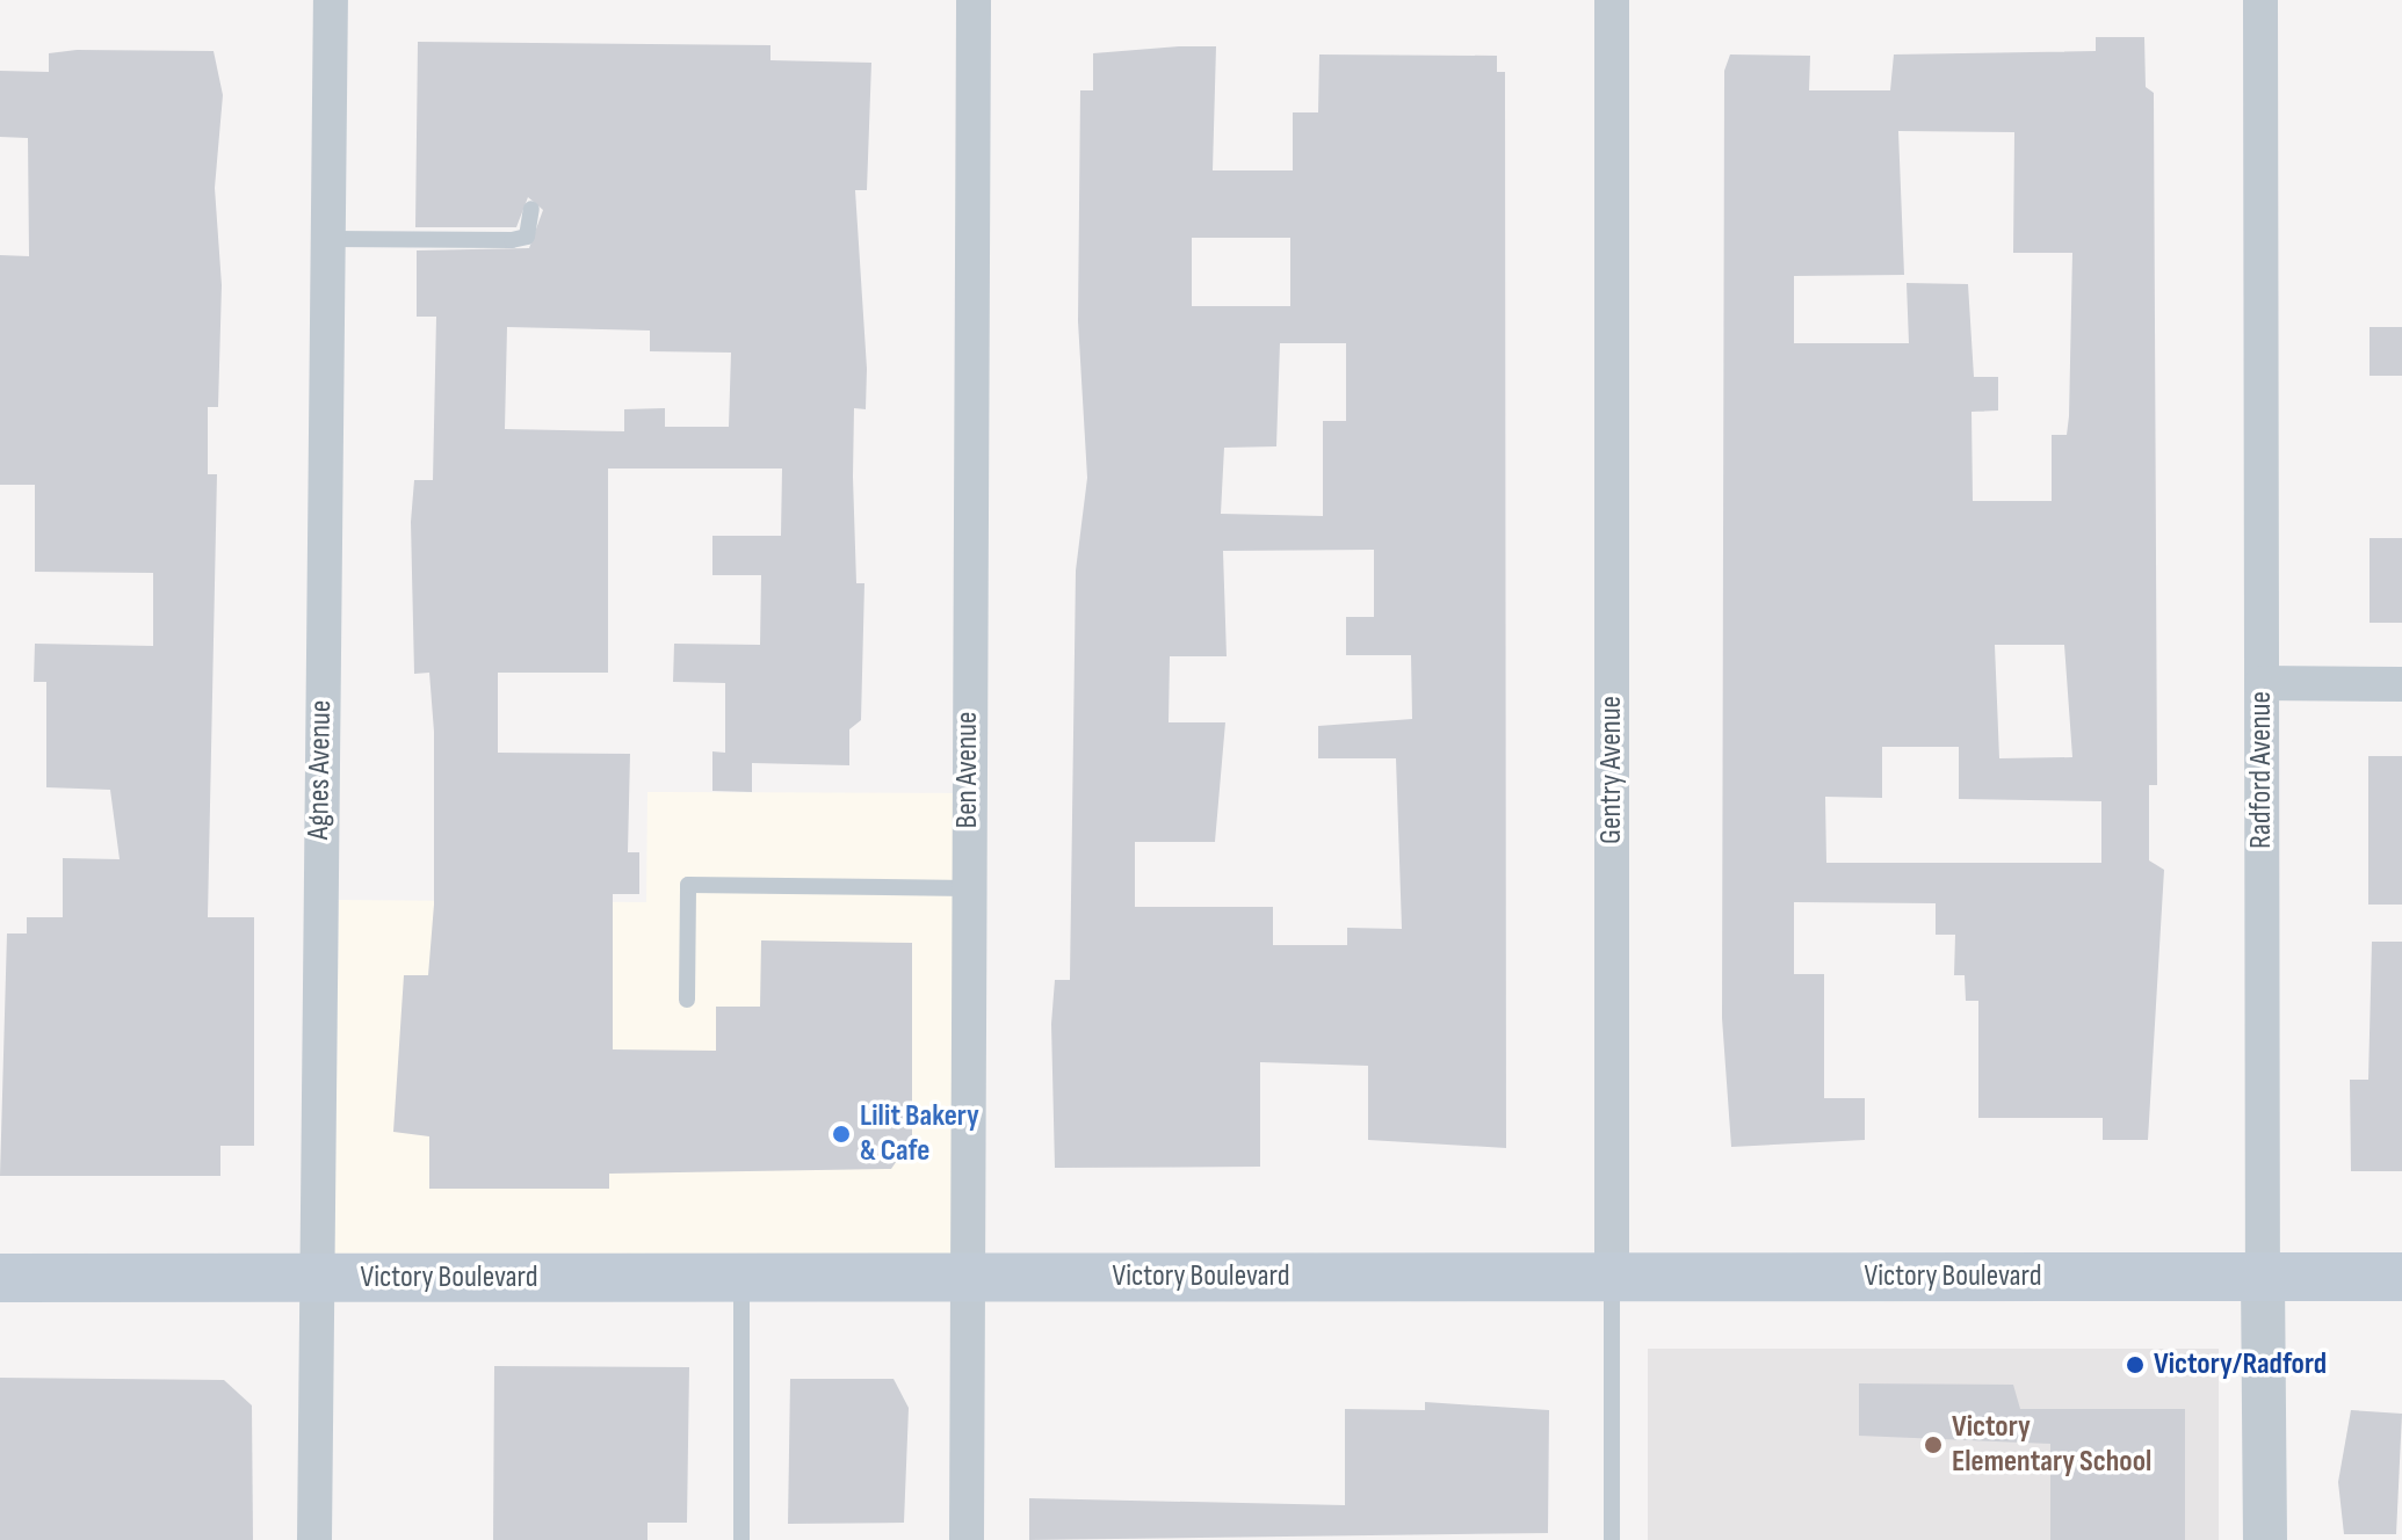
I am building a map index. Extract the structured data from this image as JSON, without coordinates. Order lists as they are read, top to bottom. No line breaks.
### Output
{"streets":{"main road":["Victory Boulevard"],"street":["Agnes Avenue","Ben Avenue","Gentry Avenue","Radford Avenue"]},"crossings":[["Agnes Avenue","Victory Boulevard"],["Ben Avenue","Victory Boulevard"],["Gentry Avenue","Victory Boulevard"],["Radford Avenue","Victory Boulevard"]],"places":["Lilit Bakery & Cafe","Victory/Radford","Victory Elementary School"]}
